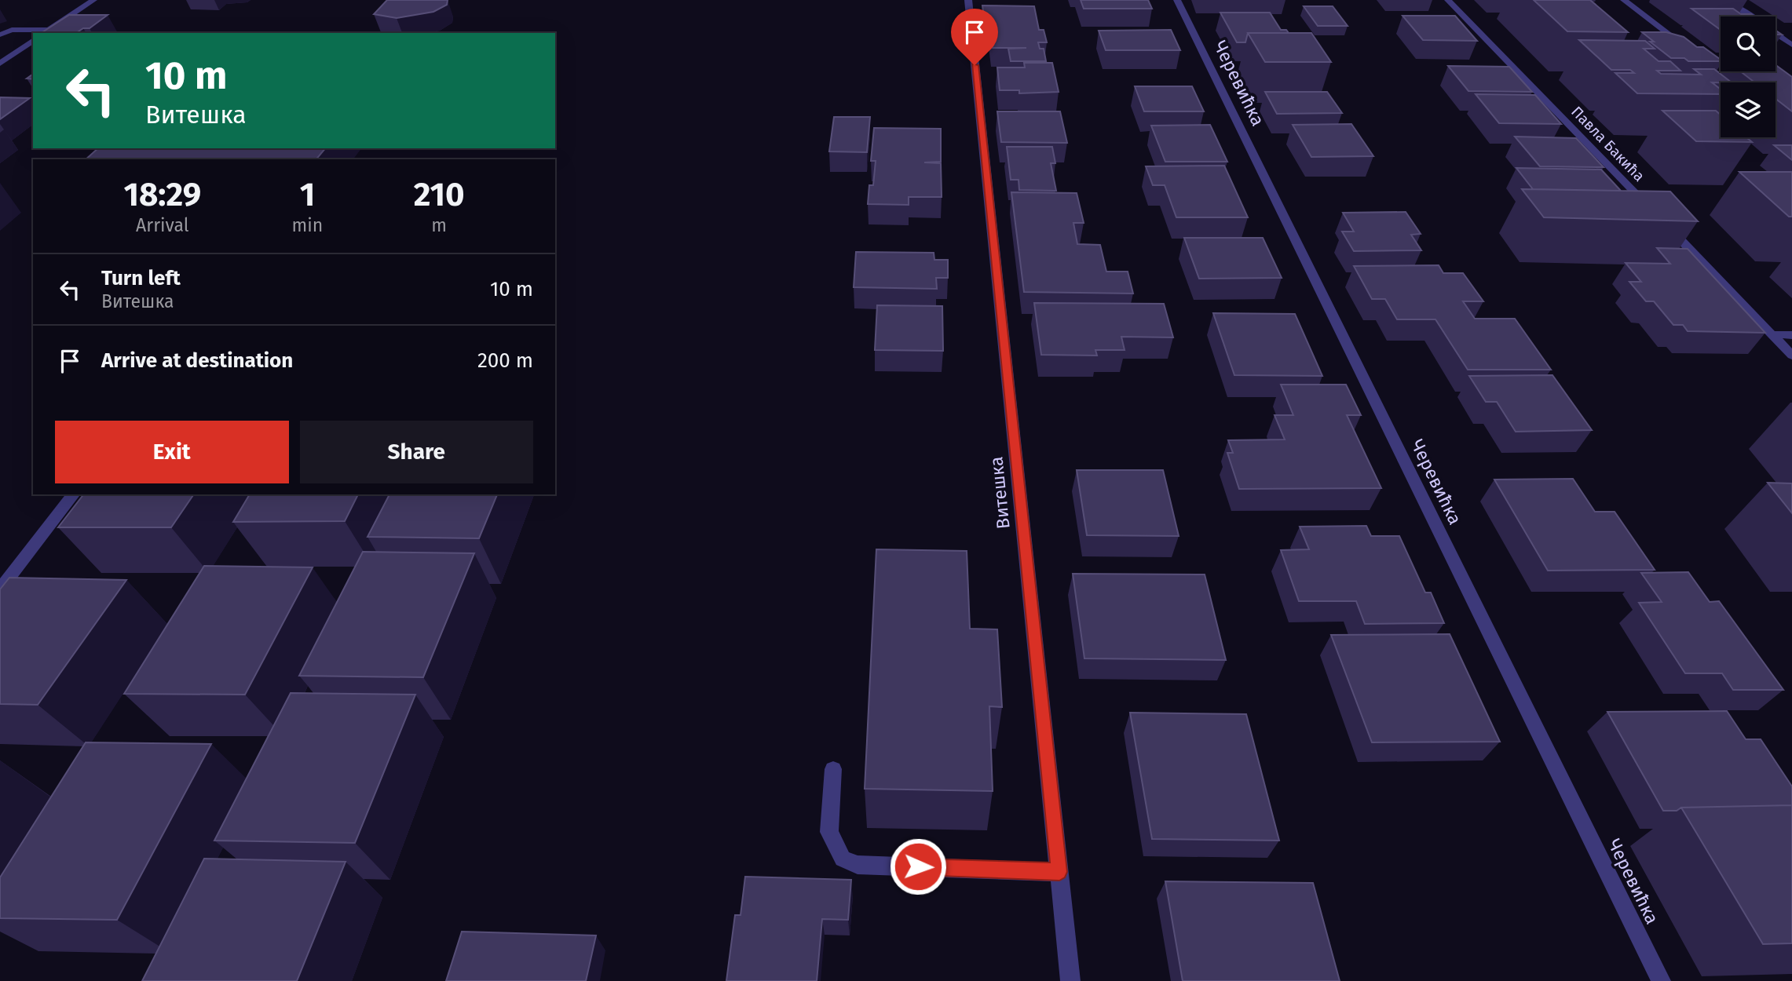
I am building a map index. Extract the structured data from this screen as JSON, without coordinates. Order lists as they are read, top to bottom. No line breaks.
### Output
{"streets":{"street":["Черевићка","Павла Бакића","Витешка"]},"page":{"turn":["10 m","Витешка"],"eta":["18:29","Arrival","1","min","210","m"],"list":[{"name":"Turn left","note":"Витешка","value":"10 m"},{"name":"Arrive at destination","value":"200 m"}],"buttons":["Exit","Share"]}}
